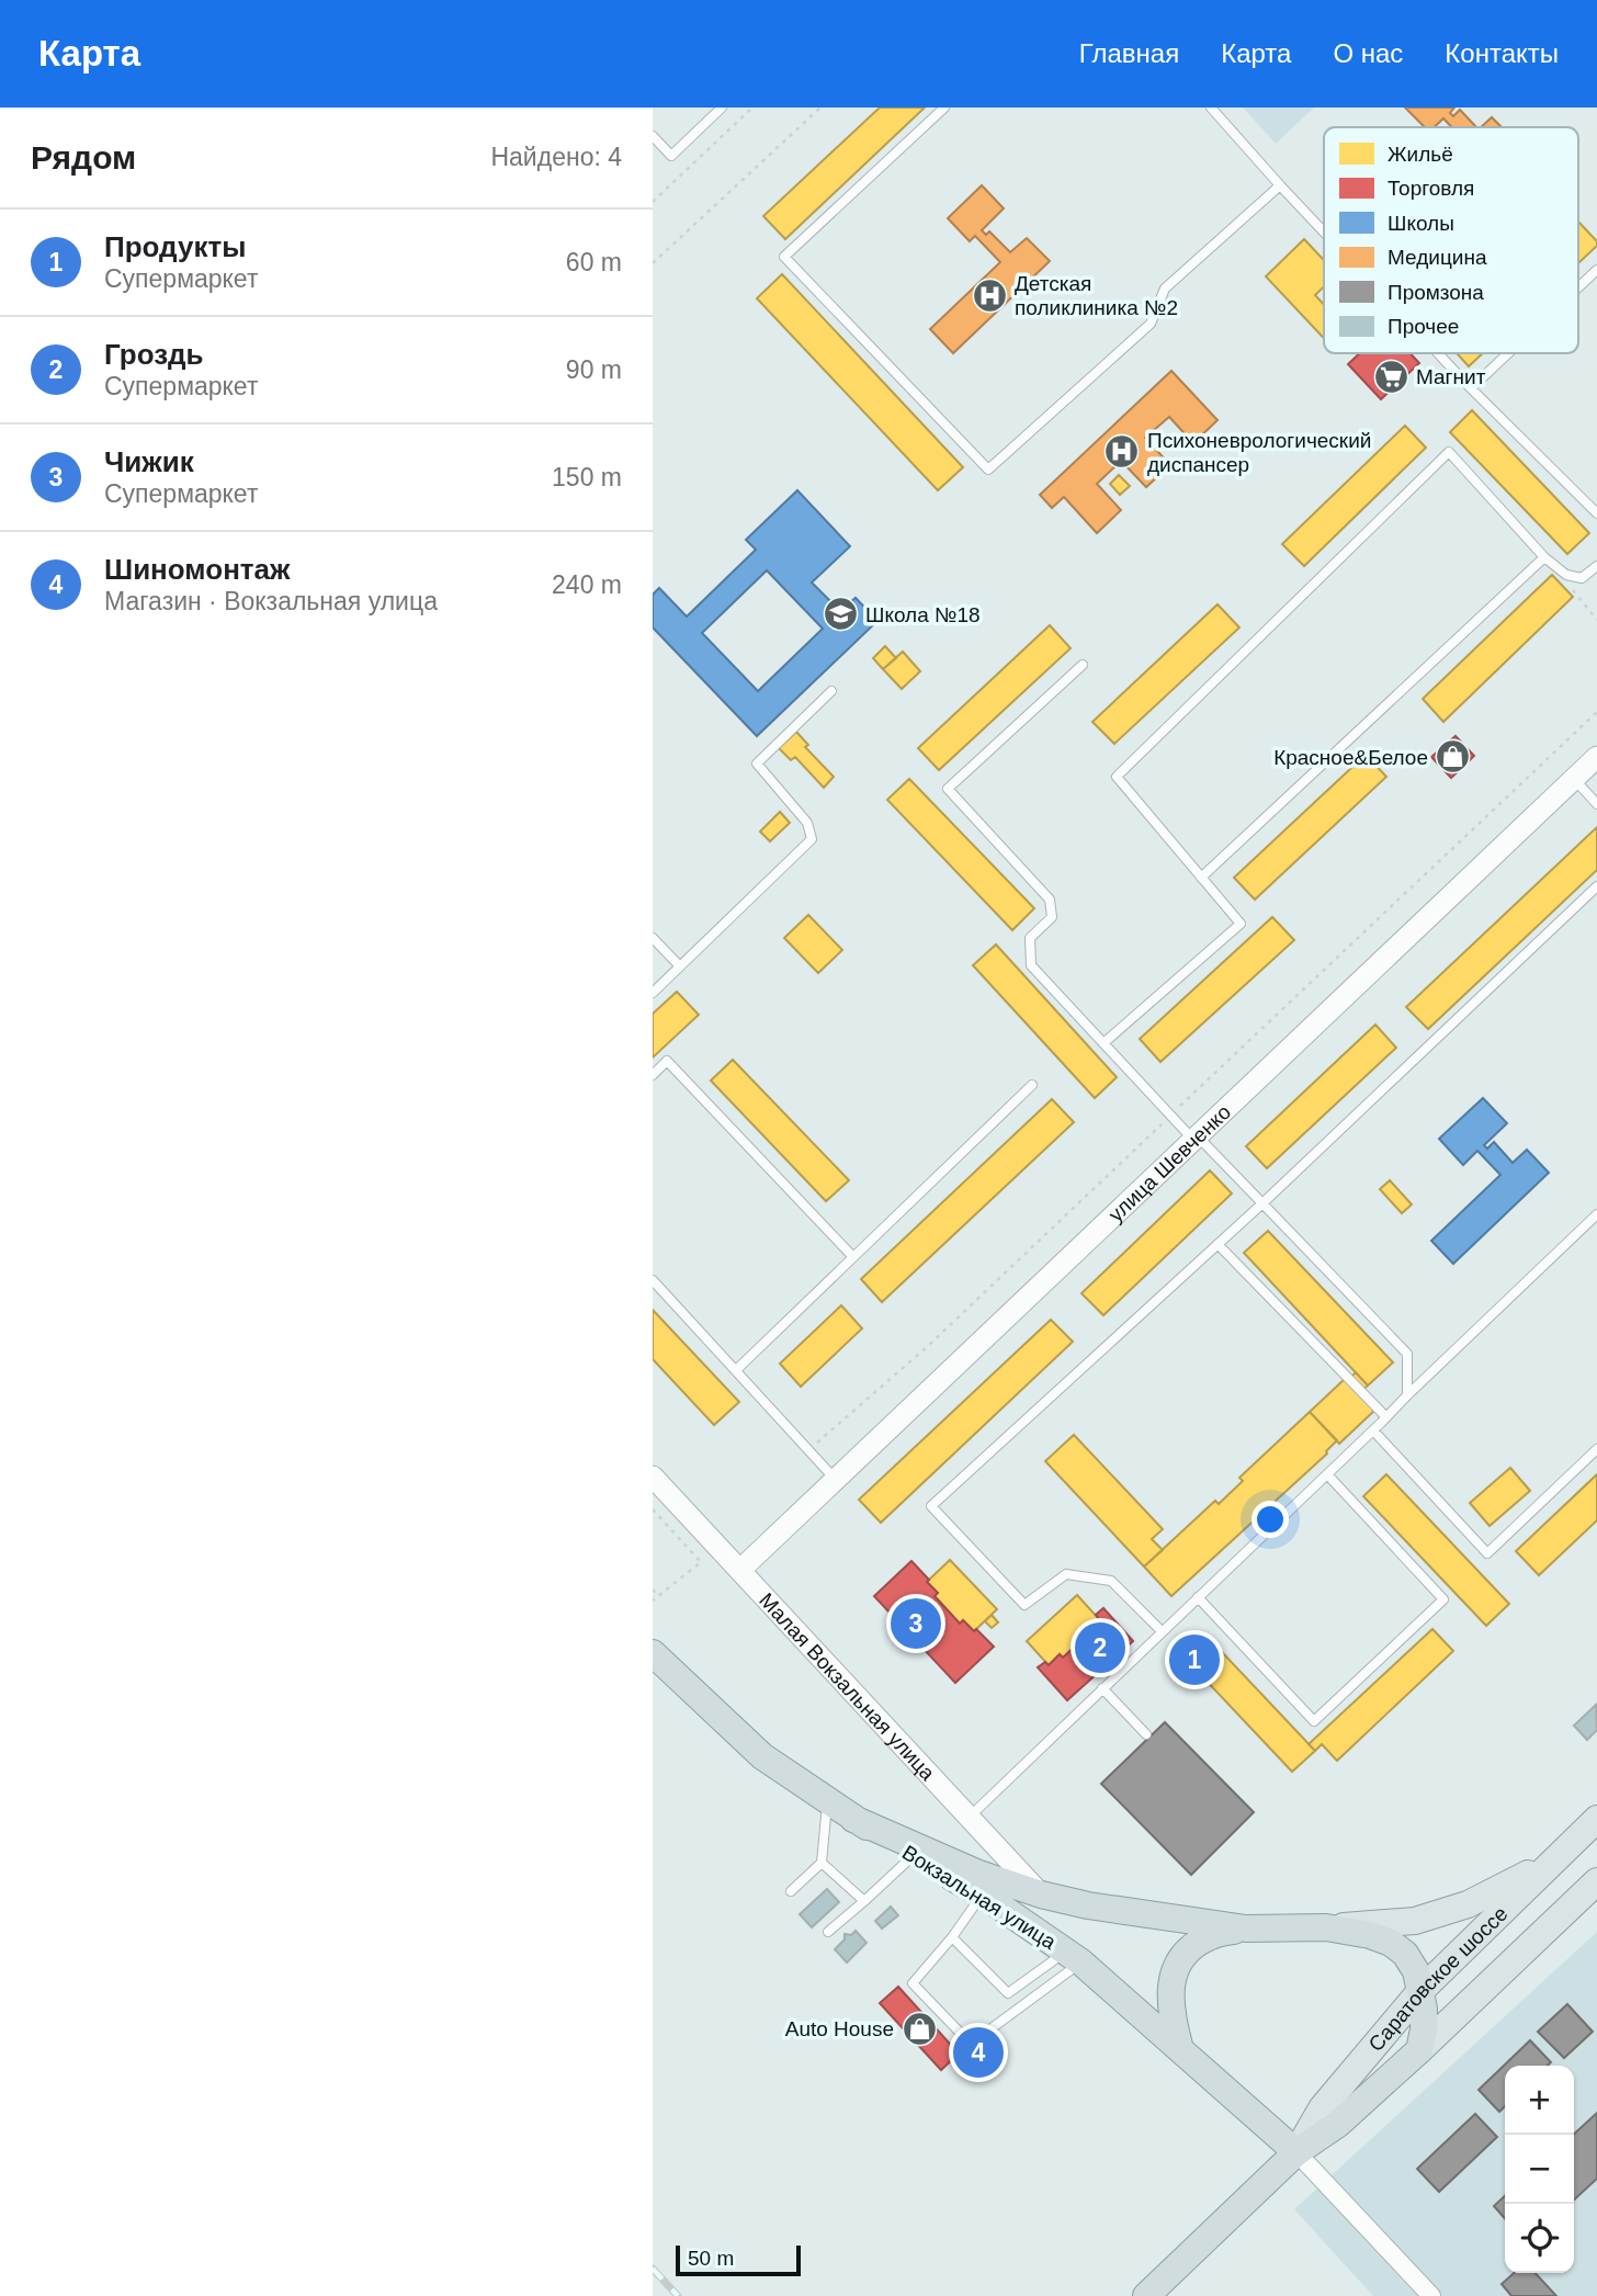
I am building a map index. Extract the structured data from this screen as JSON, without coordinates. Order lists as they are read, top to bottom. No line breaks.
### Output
{"streets":{"highway":["Вокзальная улица","Саратовское шоссе"],"street":["улица Шевченко","Малая Вокзальная улица"]},"crossings":[["улица Шевченко","Малая Вокзальная улица"],["Вокзальная улица","Саратовское шоссе"]],"places":{"hospital":["Детская поликлиника №2","Психоневрологический диспансер"],"supermarket":["Магнит"],"school or university":["Школа №18"],"shop":["Красное&Белое","Auto House"]},"legend":["Жильё","Торговля","Школы","Медицина","Промзона","Прочее"],"scale_bar":"50 m","page":{"header":"Карта","nav":["Главная","Карта","О нас","Контакты"],"heading":["Рядом","Найдено: 4"],"list":[{"mark":"1","name":"Продукты","note":"Супермаркет","value":"60 m"},{"mark":"2","name":"Гроздь","note":"Супермаркет","value":"90 m"},{"mark":"3","name":"Чижик","note":"Супермаркет","value":"150 m"},{"mark":"4","name":"Шиномонтаж","note":"Магазин · Вокзальная улица","value":"240 m"}],"pins":["3","2","1","4"],"map_buttons":["+","−"],"scale":"50 m"}}
